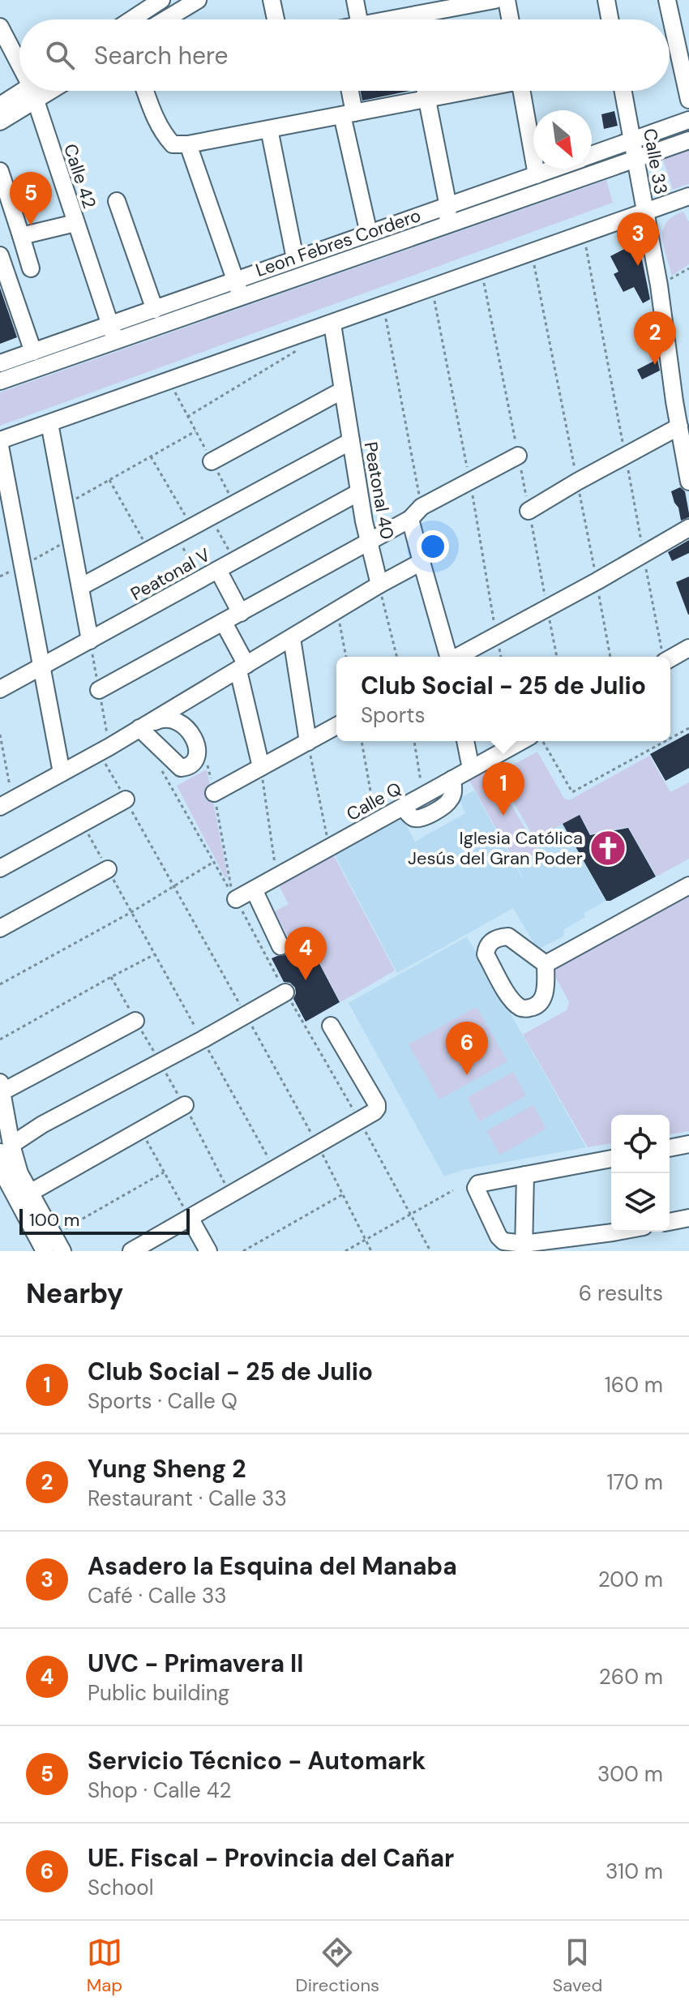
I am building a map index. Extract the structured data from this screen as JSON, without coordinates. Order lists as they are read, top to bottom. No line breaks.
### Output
{"streets":{"street":["Calle 33","Calle 42","Leon Febres Cordero","Peatonal 40","Peatonal V","Calle Q"]},"crossings":[["Calle 33","Leon Febres Cordero"],["Calle 42","Leon Febres Cordero"],["Peatonal 40","Peatonal V"]],"places":{"church":["Iglesia Católica Jesús del Gran Poder"]},"scale_bar":"100 m","north":"bottom right","page":{"search":"Search here","pins":["5","3","2","1","4","6"],"popup":["Club Social - 25 de Julio","Sports"],"scale":"100 m","heading":["Nearby","6 results"],"list":[{"mark":"1","name":"Club Social - 25 de Julio","note":"Sports · Calle Q","value":"160 m"},{"mark":"2","name":"Yung Sheng 2","note":"Restaurant · Calle 33","value":"170 m"},{"mark":"3","name":"Asadero la Esquina del Manaba","note":"Café · Calle 33","value":"200 m"},{"mark":"4","name":"UVC - Primavera II","note":"Public building","value":"260 m"},{"mark":"5","name":"Servicio Técnico - Automark","note":"Shop · Calle 42","value":"300 m"},{"mark":"6","name":"UE. Fiscal - Provincia del Cañar","note":"School","value":"310 m"}],"nav":["Map","Directions","Saved"]}}
